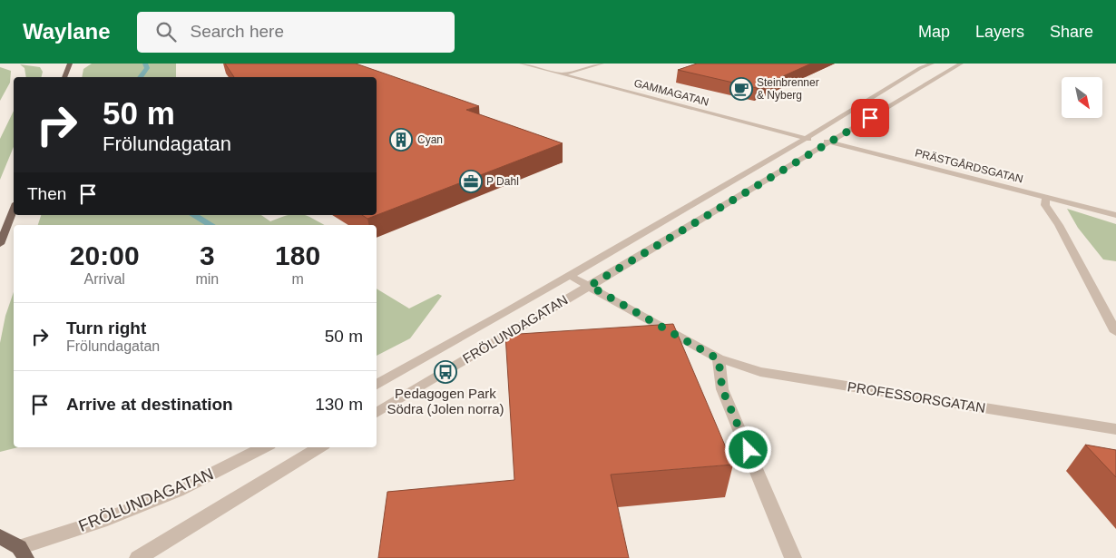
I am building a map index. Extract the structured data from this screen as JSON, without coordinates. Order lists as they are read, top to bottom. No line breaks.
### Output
{"streets":{"street":["GAMMAGATAN","PRÄSTGÅRDSGATAN","FRÖLUNDAGATAN","PROFESSORSGATAN"]},"crossings":[["GAMMAGATAN","PRÄSTGÅRDSGATAN"],["GAMMAGATAN","FRÖLUNDAGATAN"],["PRÄSTGÅRDSGATAN","FRÖLUNDAGATAN"],["FRÖLUNDAGATAN","PROFESSORSGATAN"]],"places":{"cafe":["Steinbrenner & Nyberg"],"building":["Cyan"],"office":["P Dahl"],"bus stop":["Pedagogen Park Södra (Jolen norra)"]},"north":"bottom right","page":{"header":"Waylane","search":"Search here","nav":["Map","Layers","Share"],"turn":["50 m","Frölundagatan"],"then":"Then","eta":["20:00","Arrival","3","min","180","m"],"list":[{"name":"Turn right","note":"Frölundagatan","value":"50 m"},{"name":"Arrive at destination","value":"130 m"}]}}
